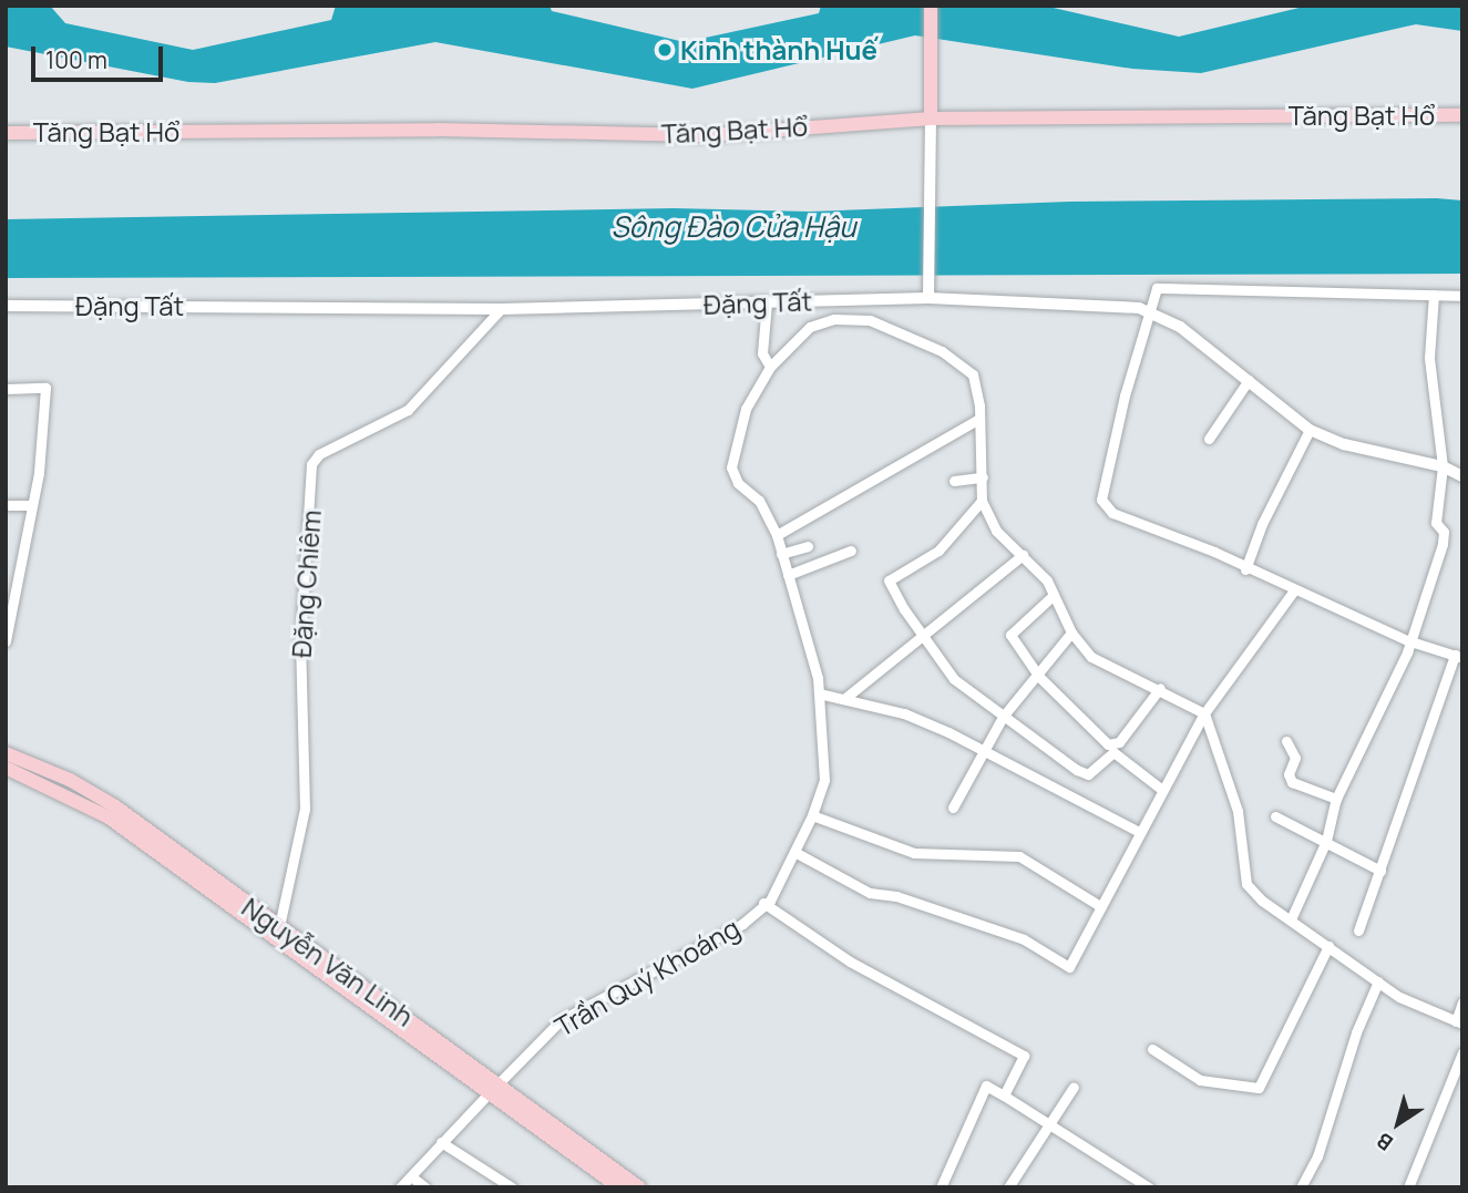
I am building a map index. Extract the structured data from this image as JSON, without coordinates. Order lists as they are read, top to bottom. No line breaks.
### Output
{"streets":{"main road":["Tăng Bạt Hổ","Nguyễn Văn Linh"],"street":["Đặng Tất","Đặng Chiêm","Trần Quý Khoáng"]},"crossings":[["Đặng Tất","Đặng Chiêm"],["Đặng Chiêm","Nguyễn Văn Linh"],["Nguyễn Văn Linh","Trần Quý Khoáng"]],"water":["Sông Đào Cửa Hậu"],"places":["Kinh thành Huế"],"scale_bar":"100 m","north":"bottom left"}
